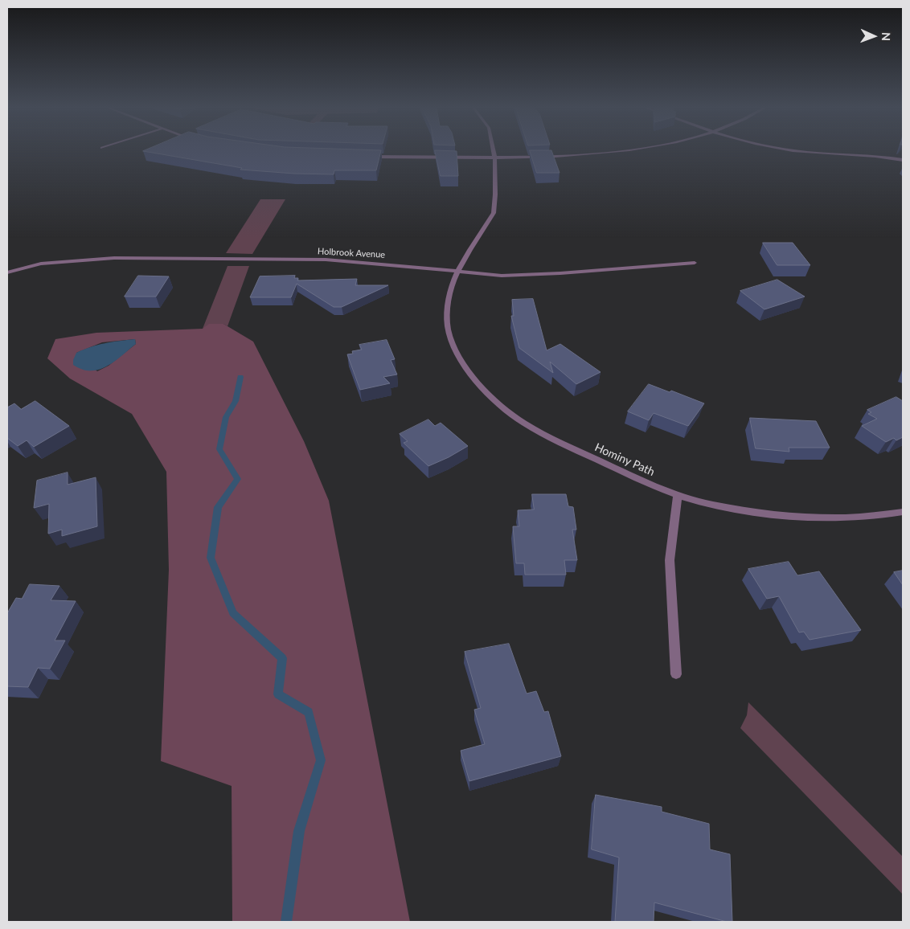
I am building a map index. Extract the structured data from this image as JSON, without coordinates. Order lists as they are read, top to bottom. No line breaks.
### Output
{"streets":{"street":["Holbrook Avenue","Hominy Path"]},"crossings":[["Holbrook Avenue","Hominy Path"]],"north":"right"}
